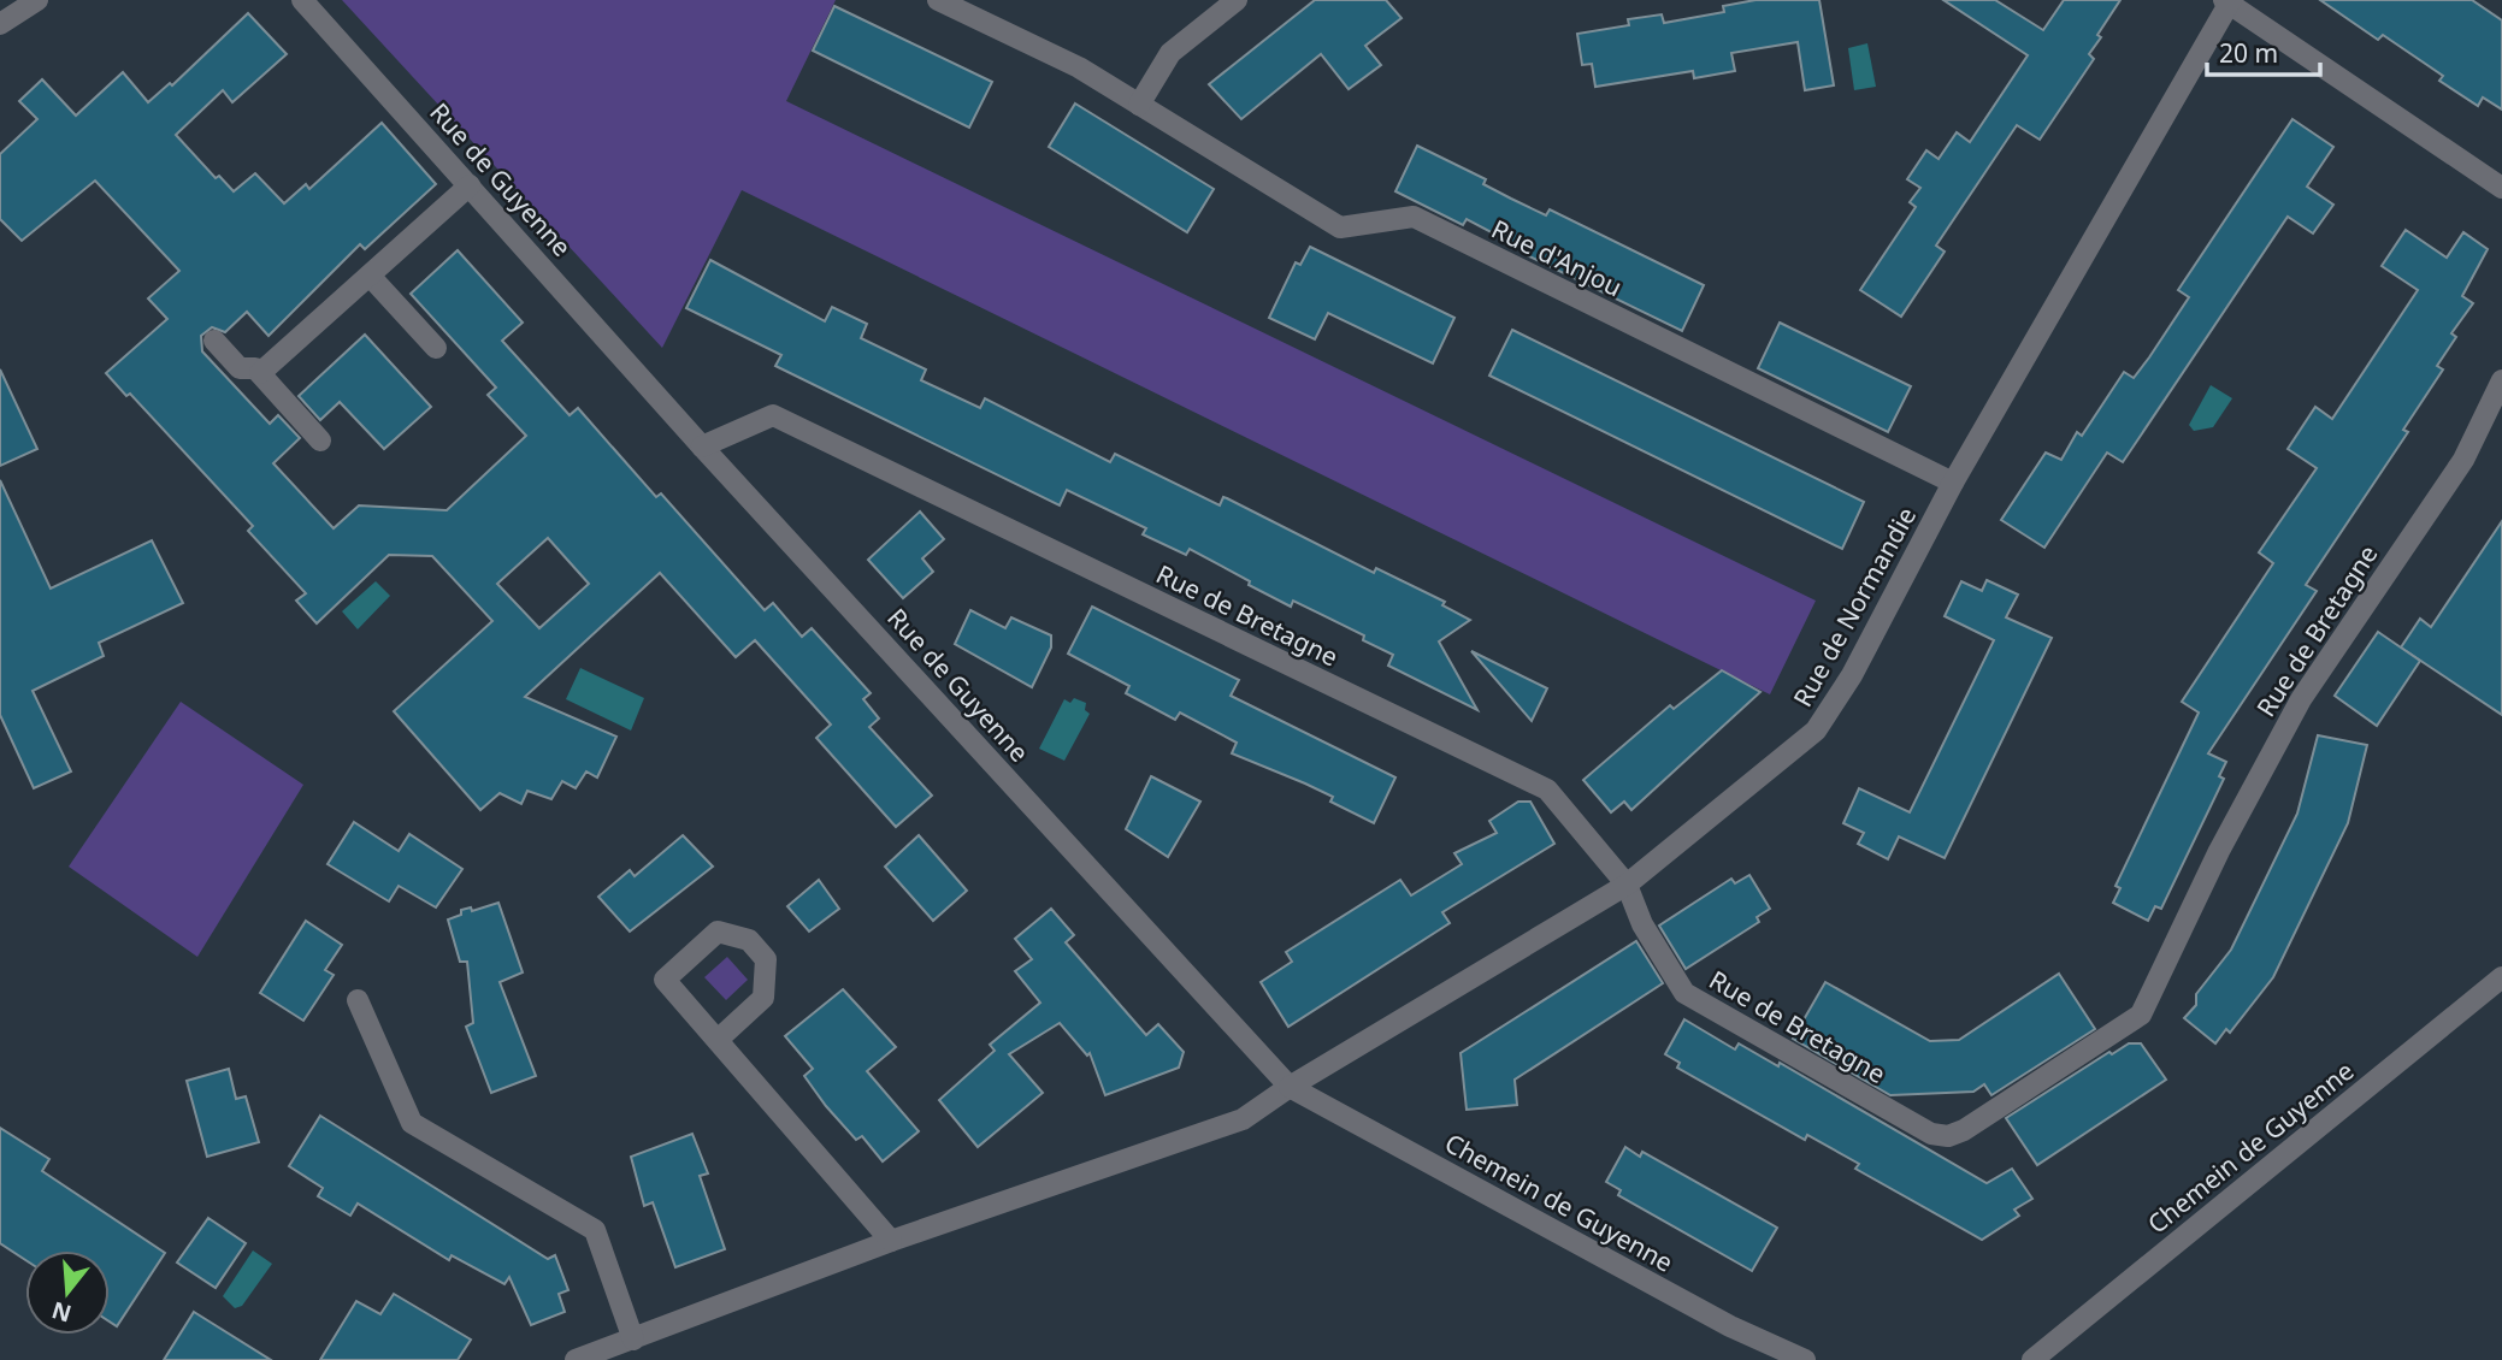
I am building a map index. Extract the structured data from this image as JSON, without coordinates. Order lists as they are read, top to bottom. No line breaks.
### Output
{"streets":{"street":["Rue de Guyenne","Rue d'Anjou","Rue de Normandie","Rue de Bretagne","Chemein de Guyenne"]},"crossings":[["Rue de Guyenne","Rue de Normandie"],["Rue de Guyenne","Rue de Bretagne"],["Rue de Guyenne","Chemein de Guyenne"],["Rue d'Anjou","Rue de Normandie"],["Rue de Normandie","Rue de Bretagne"],["Rue de Normandie","Chemein de Guyenne"]],"scale_bar":"20 m","north":"bottom"}
